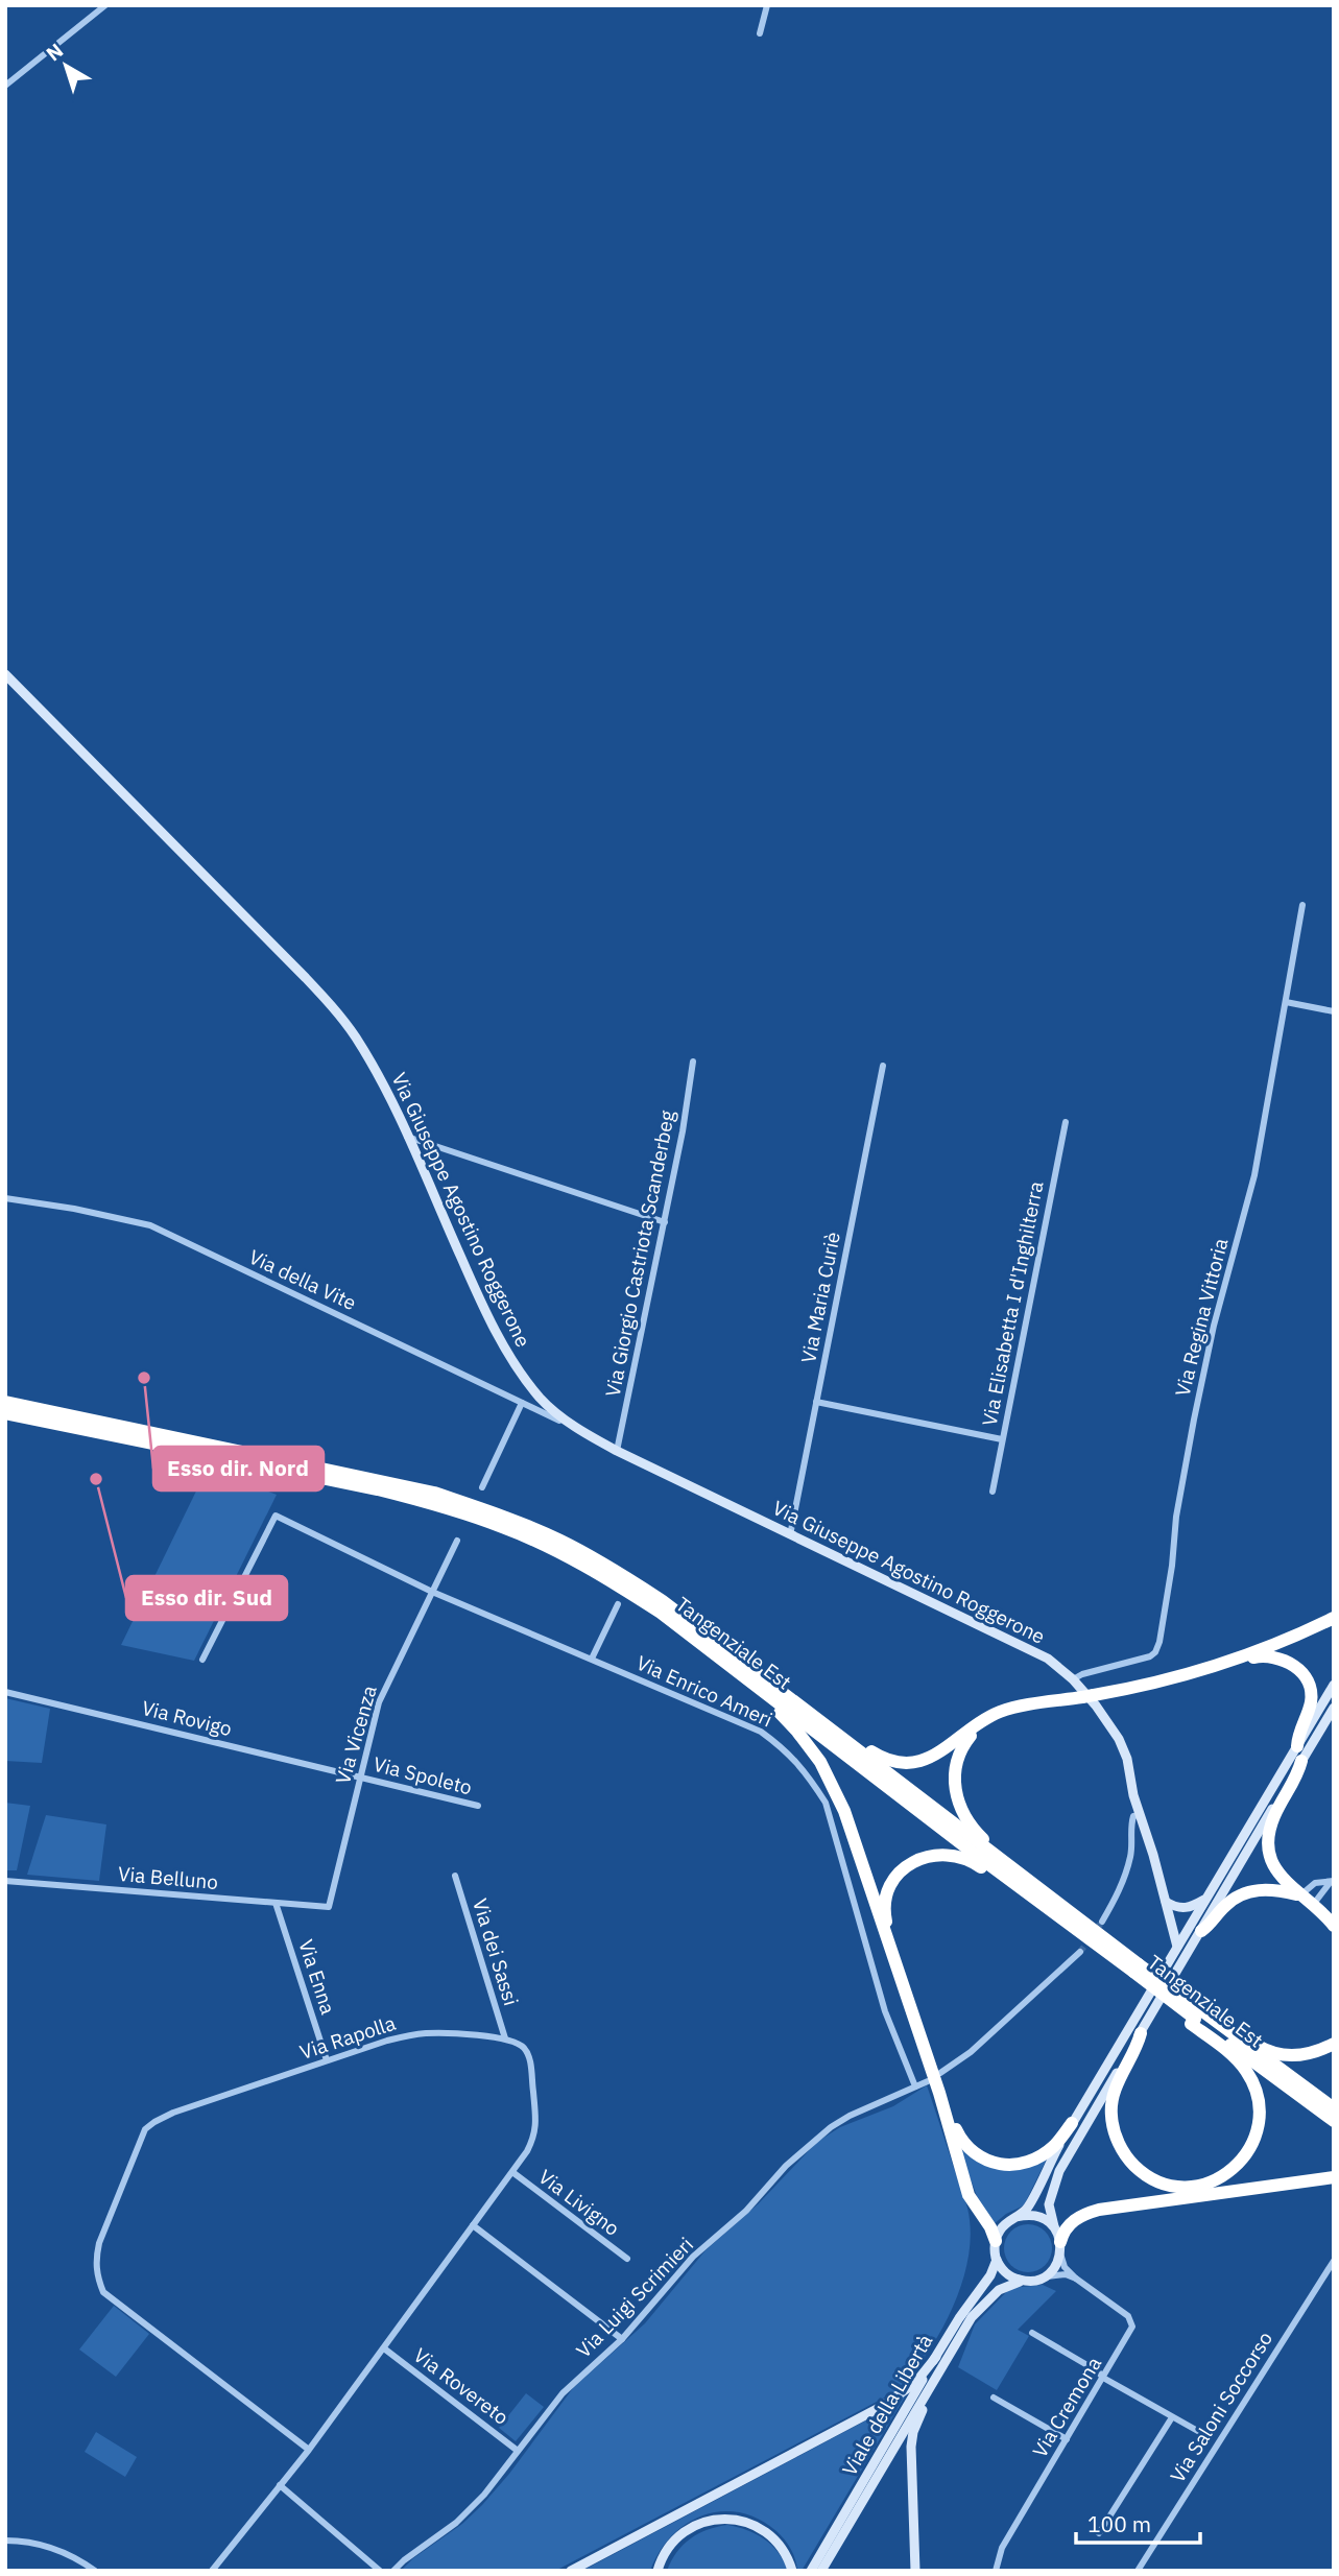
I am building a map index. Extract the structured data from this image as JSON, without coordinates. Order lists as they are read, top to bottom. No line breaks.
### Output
{"streets":{"highway":["Tangenziale Est"],"main road":["Via Giuseppe Agostino Roggerone","Viale della Libertà"],"street":["Via Giorgio Castriota Scanderbeg","Via della Vite","Via Maria Curiè","Via Elisabetta I d'Inghilterra","Via Regina Vittoria","Via Enrico Ameri","Via Rovigo","Via Vicenza","Via Spoleto","Via Belluno","Via dei Sassi","Via Enna","Via Rapolla","Via Livigno","Via Luigi Scrimieri","Via Rovereto","Via Cremona","Via Saloni Soccorso"]},"crossings":[["Via Giuseppe Agostino Roggerone","Via Giorgio Castriota Scanderbeg"],["Via Giuseppe Agostino Roggerone","Via della Vite"],["Via Giuseppe Agostino Roggerone","Via Maria Curiè"],["Via Giuseppe Agostino Roggerone","Via Regina Vittoria"],["Via Enrico Ameri","Via Vicenza"],["Via Enrico Ameri","Via Luigi Scrimieri"],["Via Rovigo","Via Vicenza"],["Via Rovigo","Via Spoleto"],["Via Vicenza","Via Spoleto"],["Via Vicenza","Via Belluno"],["Via Belluno","Via Enna"],["Via dei Sassi","Via Rapolla"],["Via Enna","Via Rapolla"],["Via Luigi Scrimieri","Via Rovereto"],["Viale della Libertà","Via Cremona"]],"places":["Esso dir. Nord","Esso dir. Sud"],"scale_bar":"100 m","north":"top left"}
